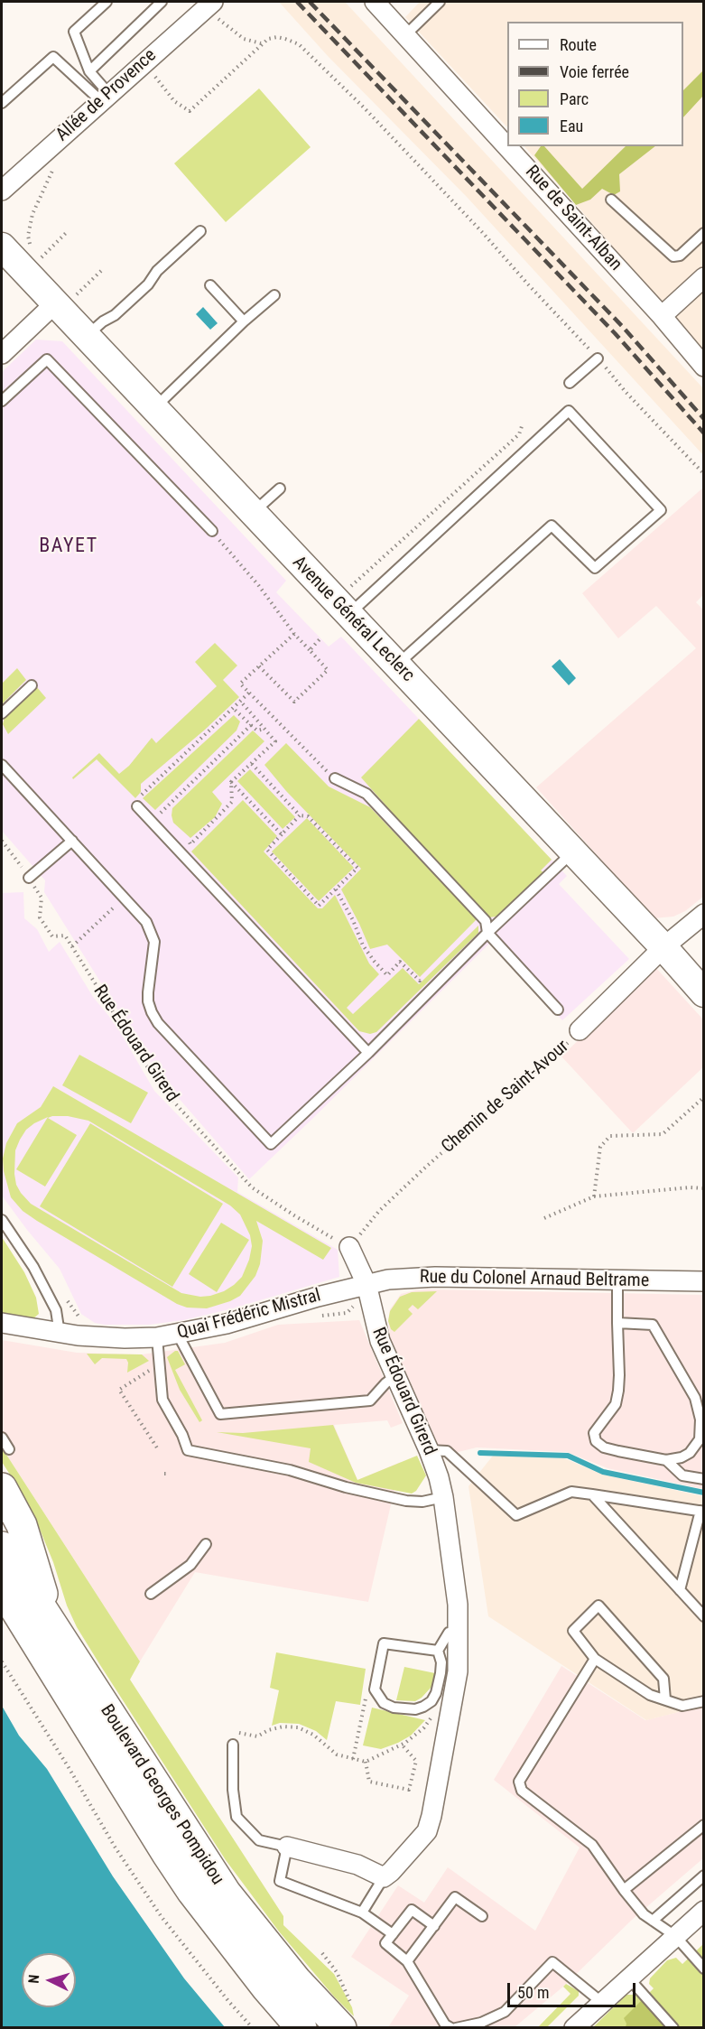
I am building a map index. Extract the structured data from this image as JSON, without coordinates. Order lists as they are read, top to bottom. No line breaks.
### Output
{"streets":{"main road":["Avenue Général Leclerc","Boulevard Georges Pompidou"],"street":["Allée de Provence","Rue de Saint-Alban","Rue Édouard Girerd","Chemin de Saint-Avour","Rue du Colonel Arnaud Beltrame","Quai Frédéric Mistral"]},"crossings":[["Avenue Général Leclerc","Chemin de Saint-Avour"],["Rue Édouard Girerd","Chemin de Saint-Avour"],["Rue Édouard Girerd","Rue du Colonel Arnaud Beltrame"],["Rue Édouard Girerd","Quai Frédéric Mistral"],["Rue du Colonel Arnaud Beltrame","Quai Frédéric Mistral"]],"districts":["BAYET"],"legend":["Route","Voie ferrée","Parc","Eau"],"scale_bar":"50 m","north":"left"}
